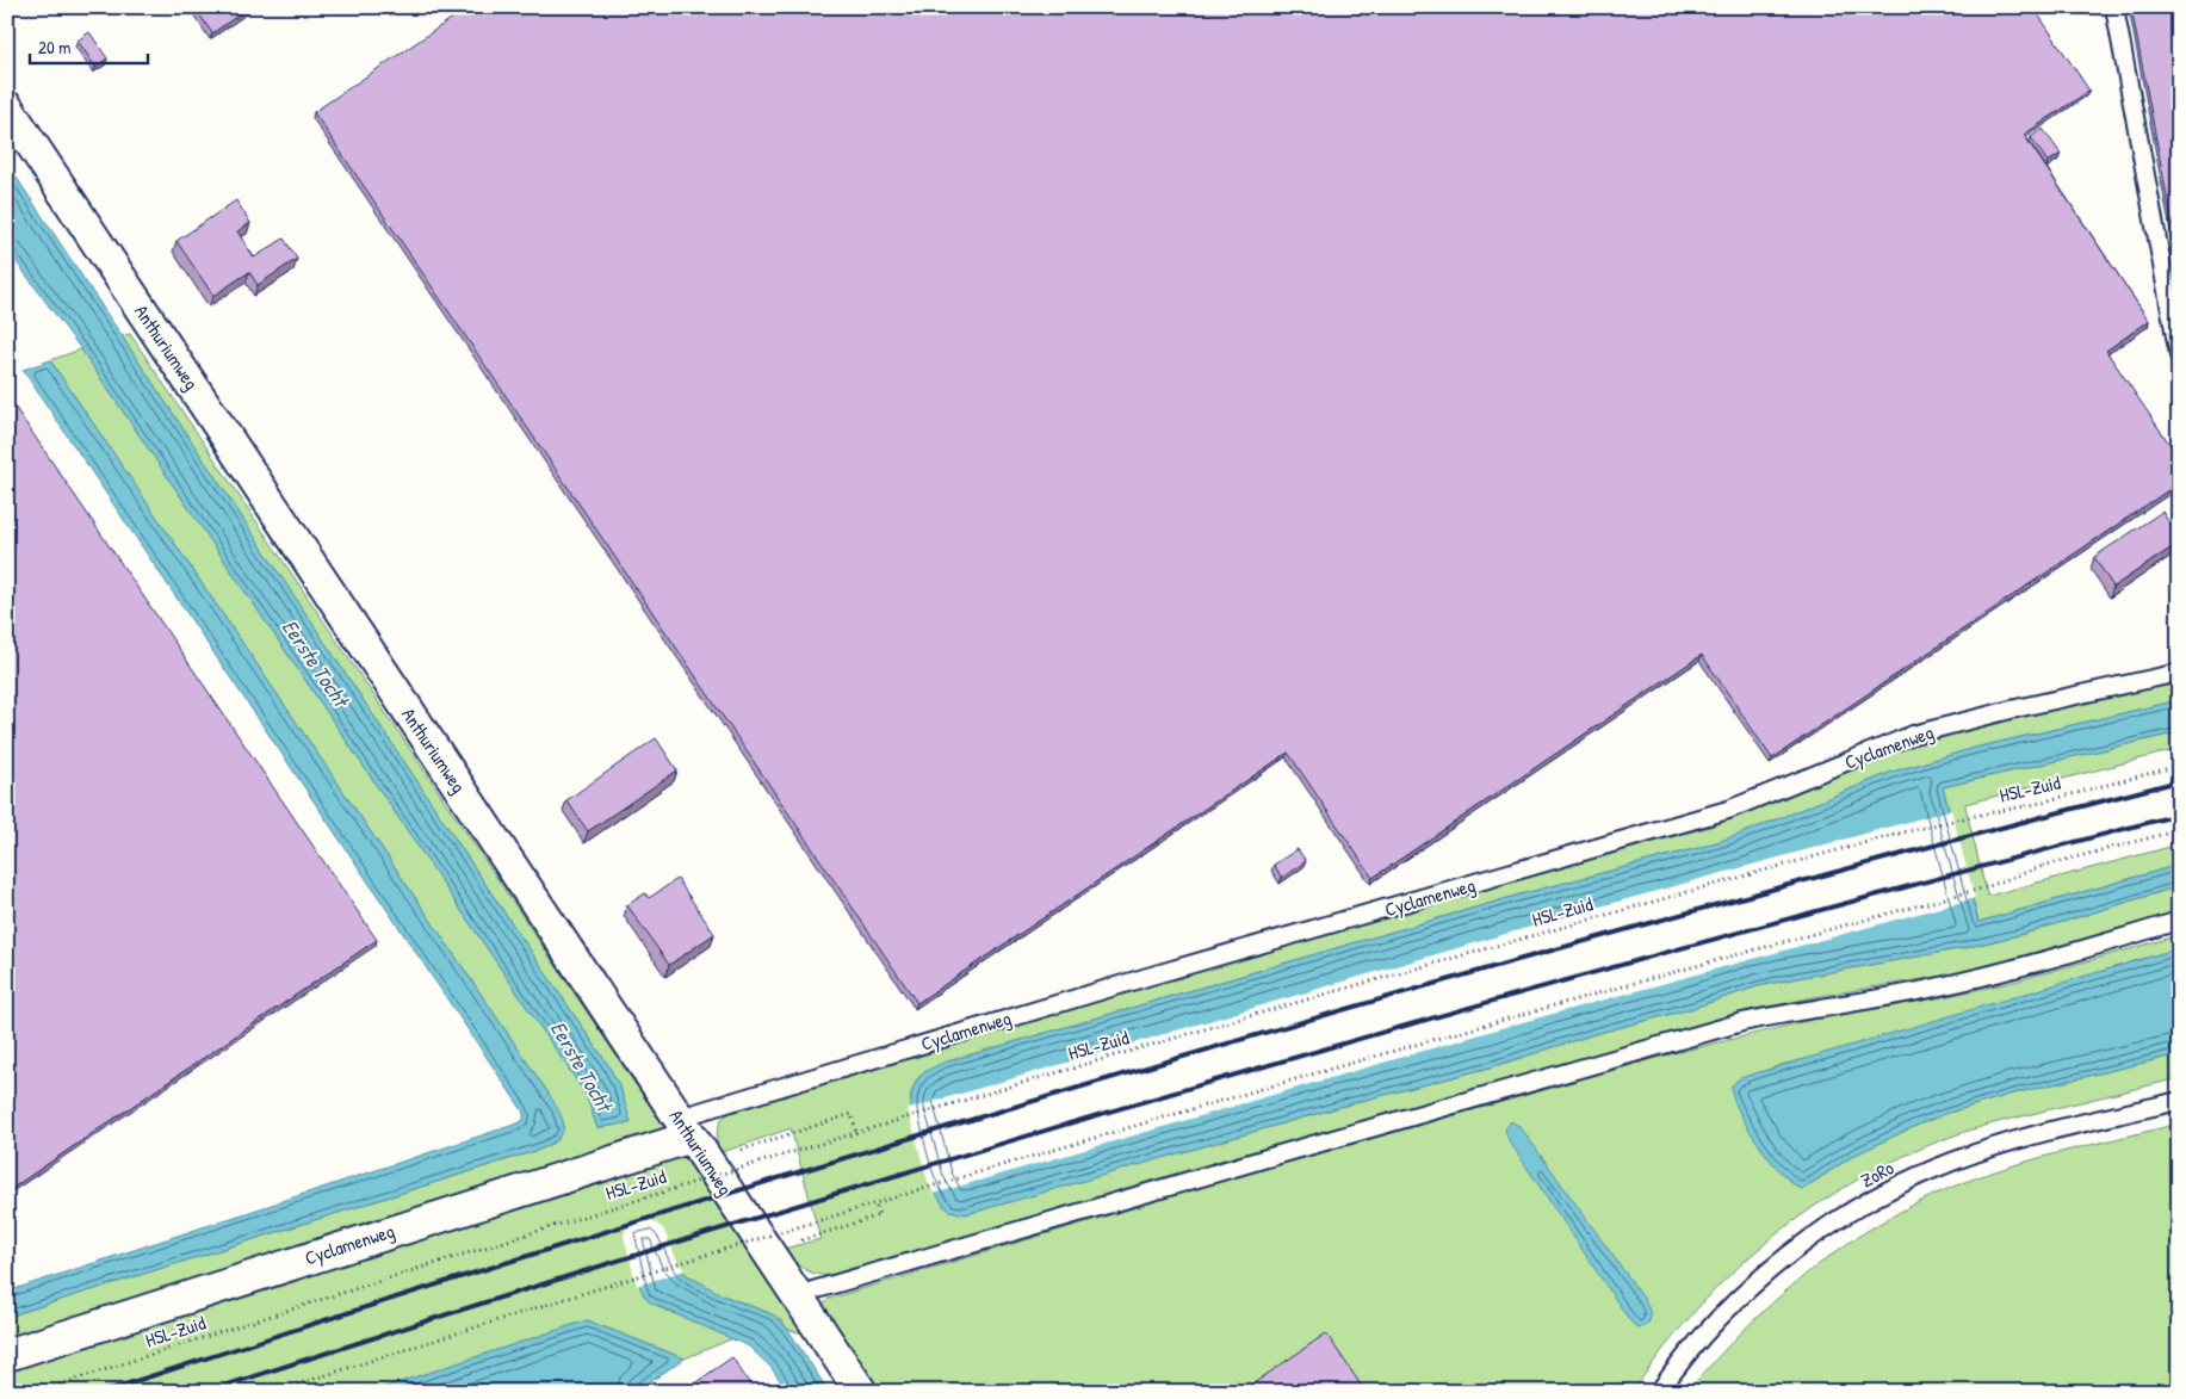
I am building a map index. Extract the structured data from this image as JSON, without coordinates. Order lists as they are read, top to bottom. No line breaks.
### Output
{"streets":{"street":["Anthuriumweg","Cyclamenweg"],"lane":["ZoRo"],"path":["HSL-Zuid"]},"crossings":[["Anthuriumweg","Cyclamenweg"]],"water":["Eerste Tocht"],"scale_bar":"20 m"}
